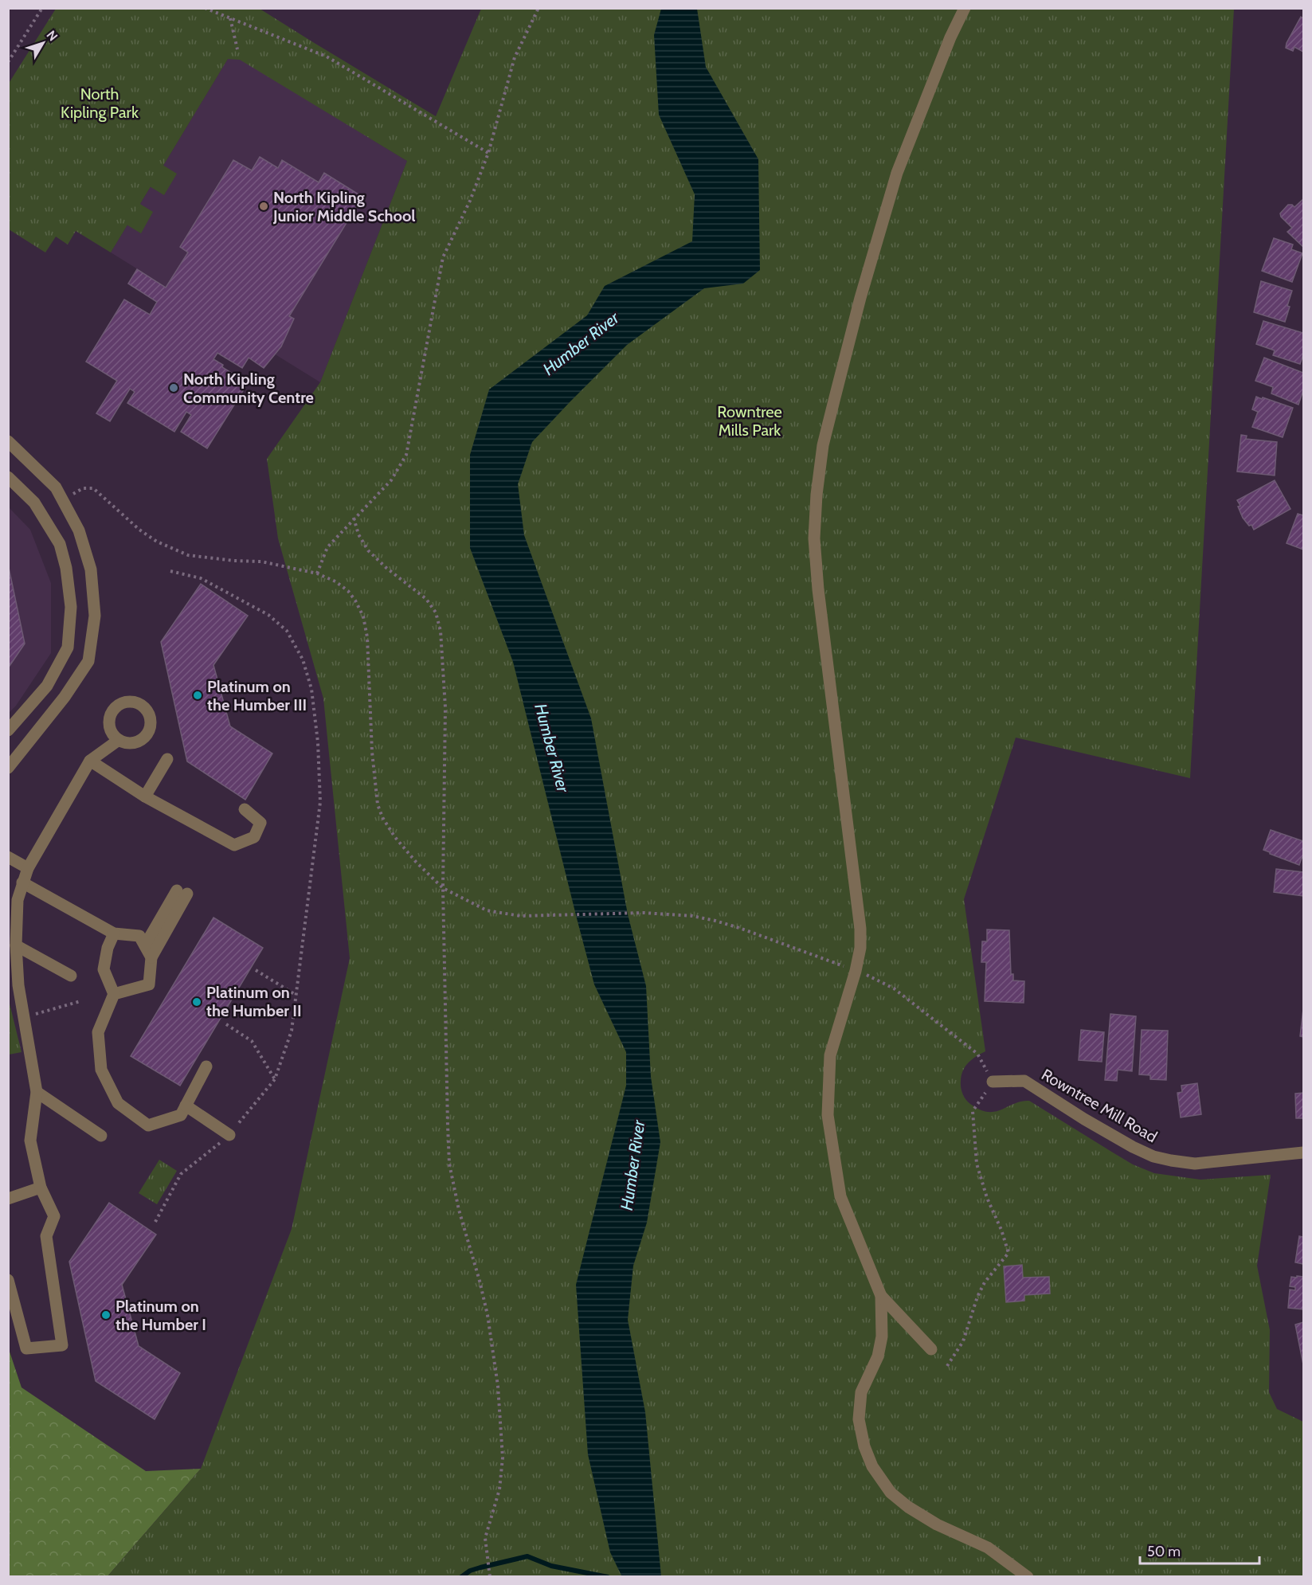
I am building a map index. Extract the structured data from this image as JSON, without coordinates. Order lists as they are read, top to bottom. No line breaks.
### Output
{"streets":{"street":["Rowntree Mill Road"]},"water":["Humber River"],"parks":["North Kipling Park","Rowntree Mills Park"],"places":["North Kipling Junior Middle School","North Kipling Community Centre","Platinum on the Humber III","Platinum on the Humber II","Platinum on the Humber I"],"scale_bar":"50 m","north":"top right"}
